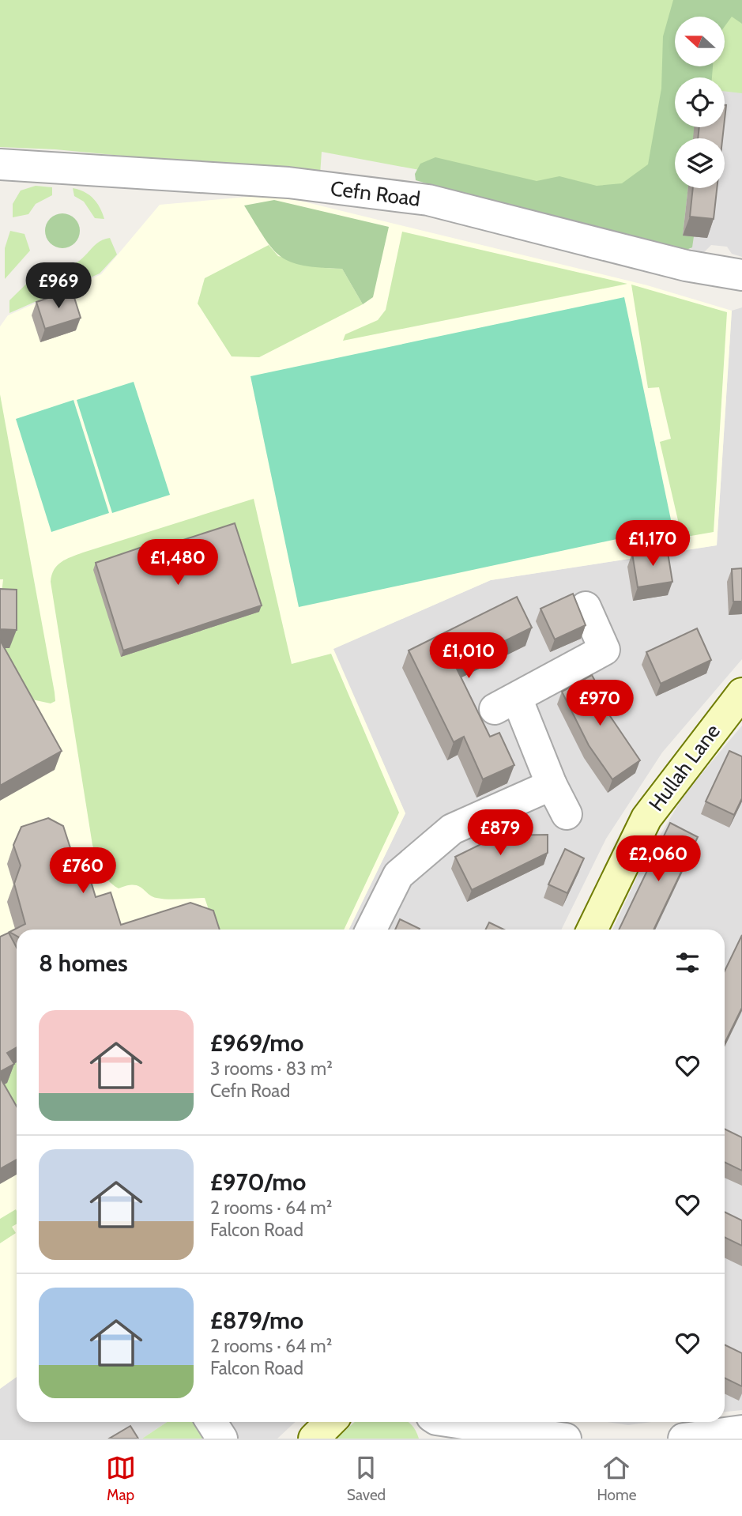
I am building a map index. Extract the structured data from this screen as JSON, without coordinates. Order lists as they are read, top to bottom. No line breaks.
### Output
{"streets":{"street":["Cefn Road","Hullah Lane"]},"north":"left","page":{"price":["£969","£1,170","£1,480","£1,010","£970","£879","£2,060","£760"],"heading":"8 homes","list":[{"name":"£969/mo","note":"3 rooms · 83 m² · Cefn Road"},{"name":"£970/mo","note":"2 rooms · 64 m² · Falcon Road"},{"name":"£879/mo","note":"2 rooms · 64 m² · Falcon Road"}],"tabs":["Map","Saved","Home"]}}
